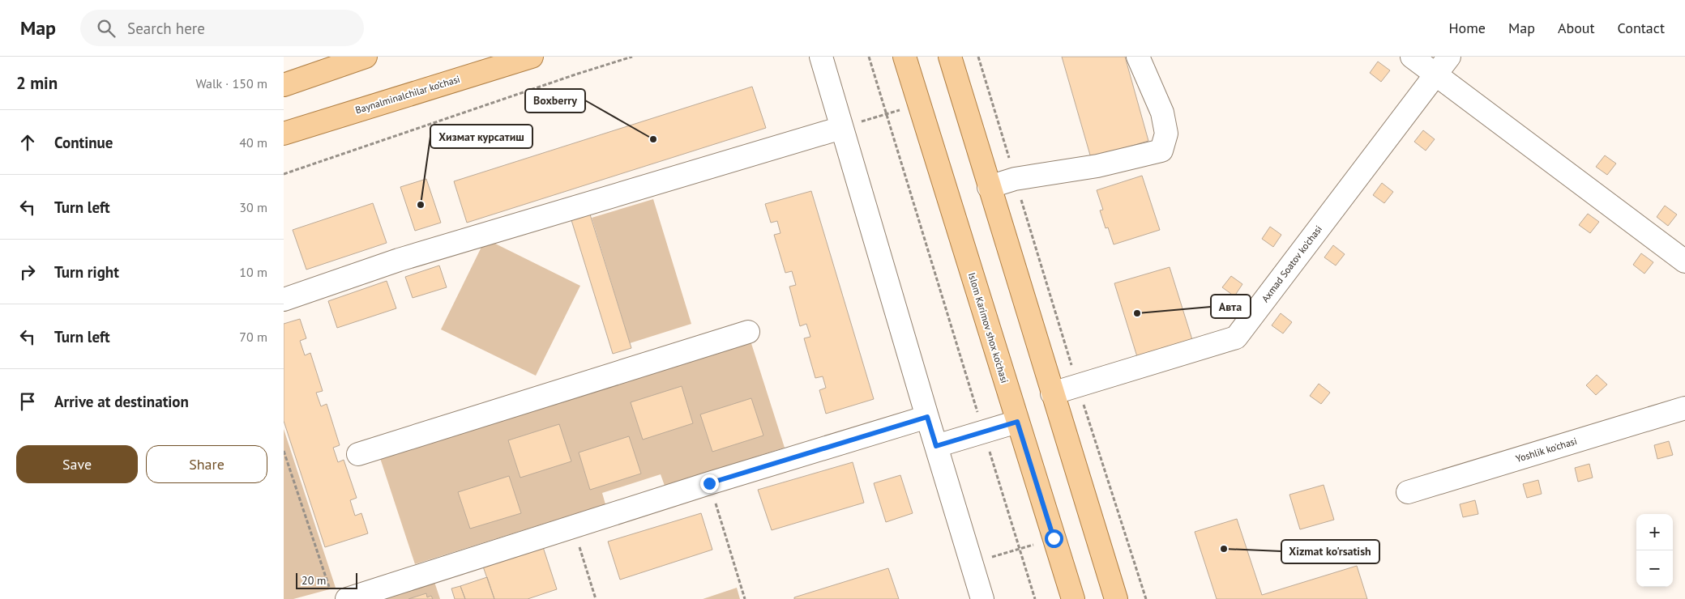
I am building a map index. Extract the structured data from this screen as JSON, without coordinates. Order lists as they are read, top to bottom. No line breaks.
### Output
{"streets":{"main road":["Baynalminalchilar ko’chasi","Islom Karimov shox ko'chasi"],"street":["Axmad Soatov ko'chasi","Yoshlik ko'chasi"]},"places":["Boxberry","Хизмат курсатиш","Авта","Xizmat ko'rsatish"],"scale_bar":"20 m","page":{"header":"Map","search":"Search here","nav":["Home","Map","About","Contact"],"heading":["2 min","Walk · 150 m"],"list":[["Continue","40 m"],["Turn left","30 m"],["Turn right","10 m"],["Turn left","70 m"],"Arrive at destination"],"buttons":["Save","Share"],"map_buttons":["+","−"],"scale":"20 m"}}
